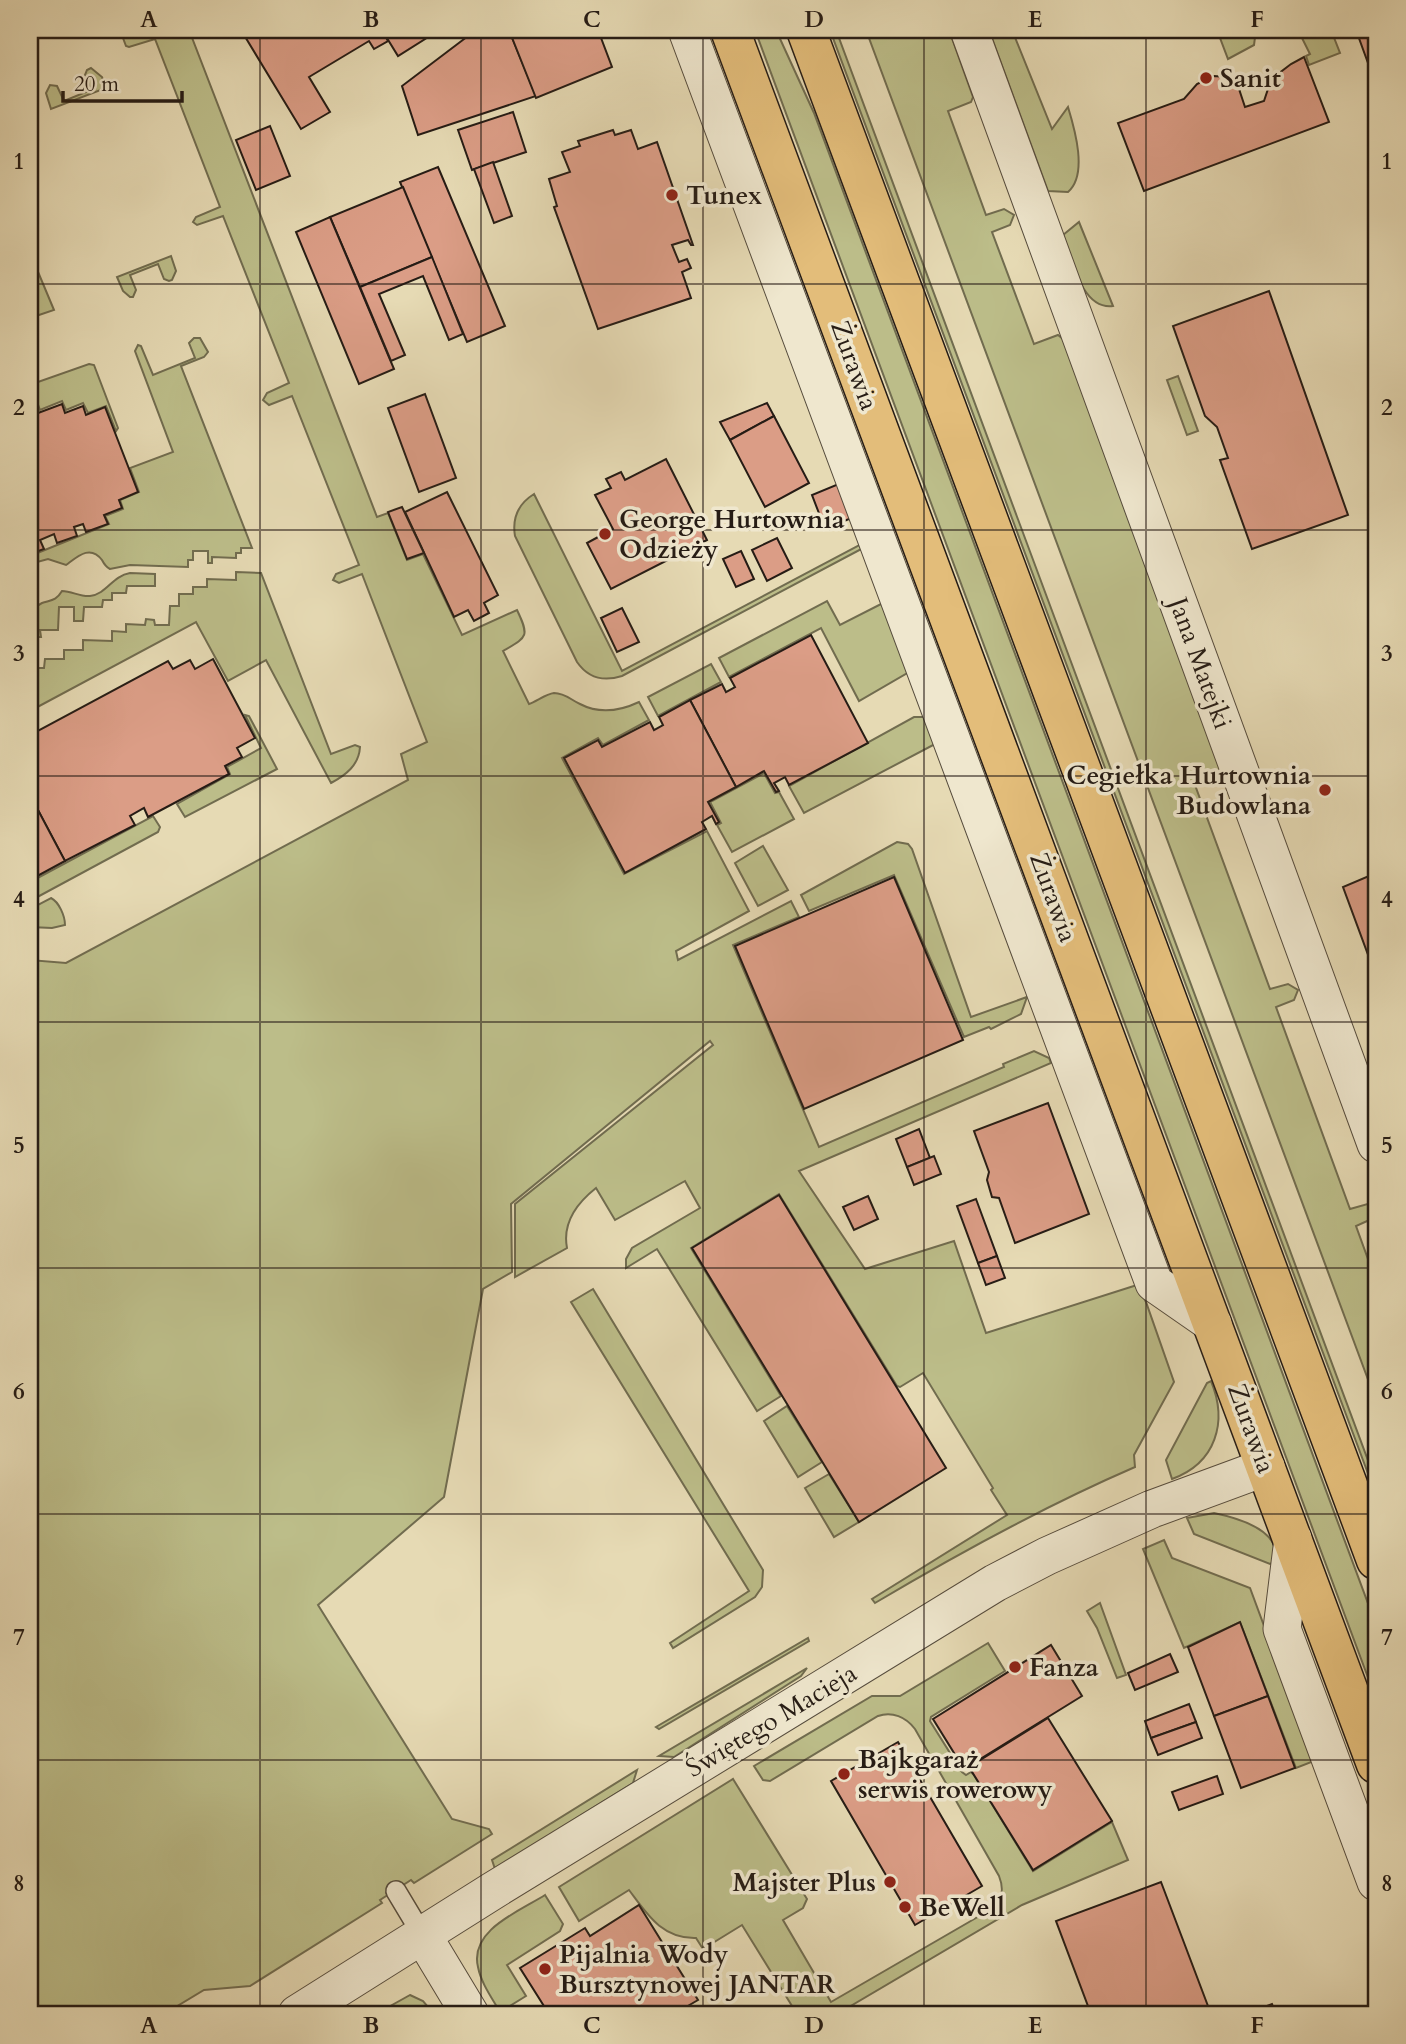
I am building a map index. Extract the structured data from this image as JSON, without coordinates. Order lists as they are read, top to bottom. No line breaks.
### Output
{"streets":{"main road":["Żurawia"],"street":["Jana Matejki","Świętego Macieja"]},"crossings":[["Żurawia","Świętego Macieja"]],"places":["Sanit","Tunex","George Hurtownia Odzieży","Cegiełka Hurtownia Budowlana","Fanza","Bajkgaraż serwis rowerowy","Majster Plus","BeWell","Pijalnia Wody Bursztynowej JANTAR"],"scale_bar":"20 m","grid":{"columns":["A","B","C","D","E","F"],"rows":["1","2","3","4","5","6","7","8"]}}
